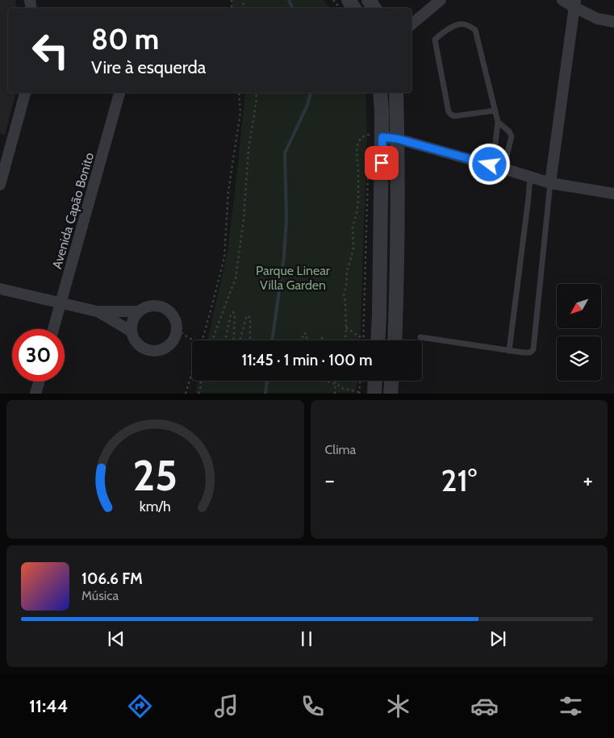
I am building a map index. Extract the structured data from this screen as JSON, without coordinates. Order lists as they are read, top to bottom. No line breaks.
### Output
{"streets":{"street":["Avenida Capão Bonito"]},"parks":["Parque Linear Villa Garden"],"north":"bottom left","page":{"turn":["80 m","Vire à esquerda"],"limit":"30","trip":"11:45 · 1 min · 100 m","tile":"Clima","heat":["−","21°","+"],"song":["106.6 FM","Música"],"tabs":"11:44","gauge":["25","km/h"]}}
